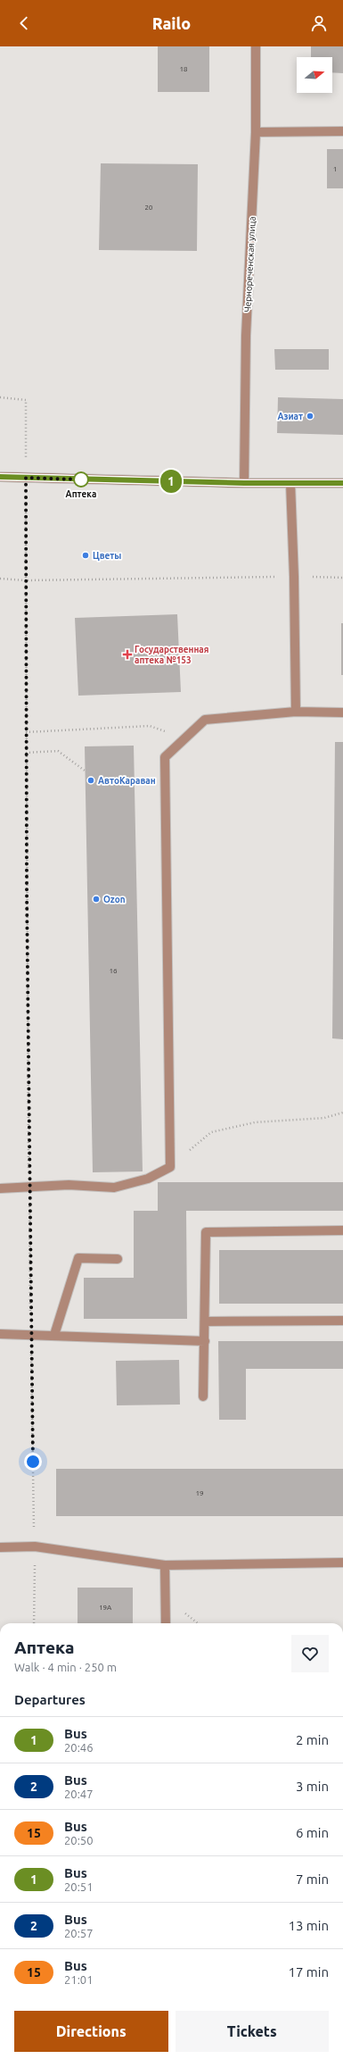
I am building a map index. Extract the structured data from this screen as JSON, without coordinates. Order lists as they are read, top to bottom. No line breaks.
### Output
{"streets":{"street":["Чернореченская улица"]},"places":{"other":["Азиат","Аптека","Цветы","АвтоКараван","Ozon"],"health":["Государственная аптека №153"]},"lines":["bus line 1"],"house_numbers":["18","1","20","16","19","19А"],"north":"right","page":{"header":"Railo","on_map":"1","heading":[["Аптека","Walk · 4 min · 250 m"],"Departures"],"list":[{"mark":"1","name":"Bus","note":"20:46","value":"2 min"},{"mark":"2","name":"Bus","note":"20:47","value":"3 min"},{"mark":"15","name":"Bus","note":"20:50","value":"6 min"},{"mark":"1","name":"Bus","note":"20:51","value":"7 min"},{"mark":"2","name":"Bus","note":"20:57","value":"13 min"},{"mark":"15","name":"Bus","note":"21:01","value":"17 min"}],"buttons":["Directions","Tickets"]}}
